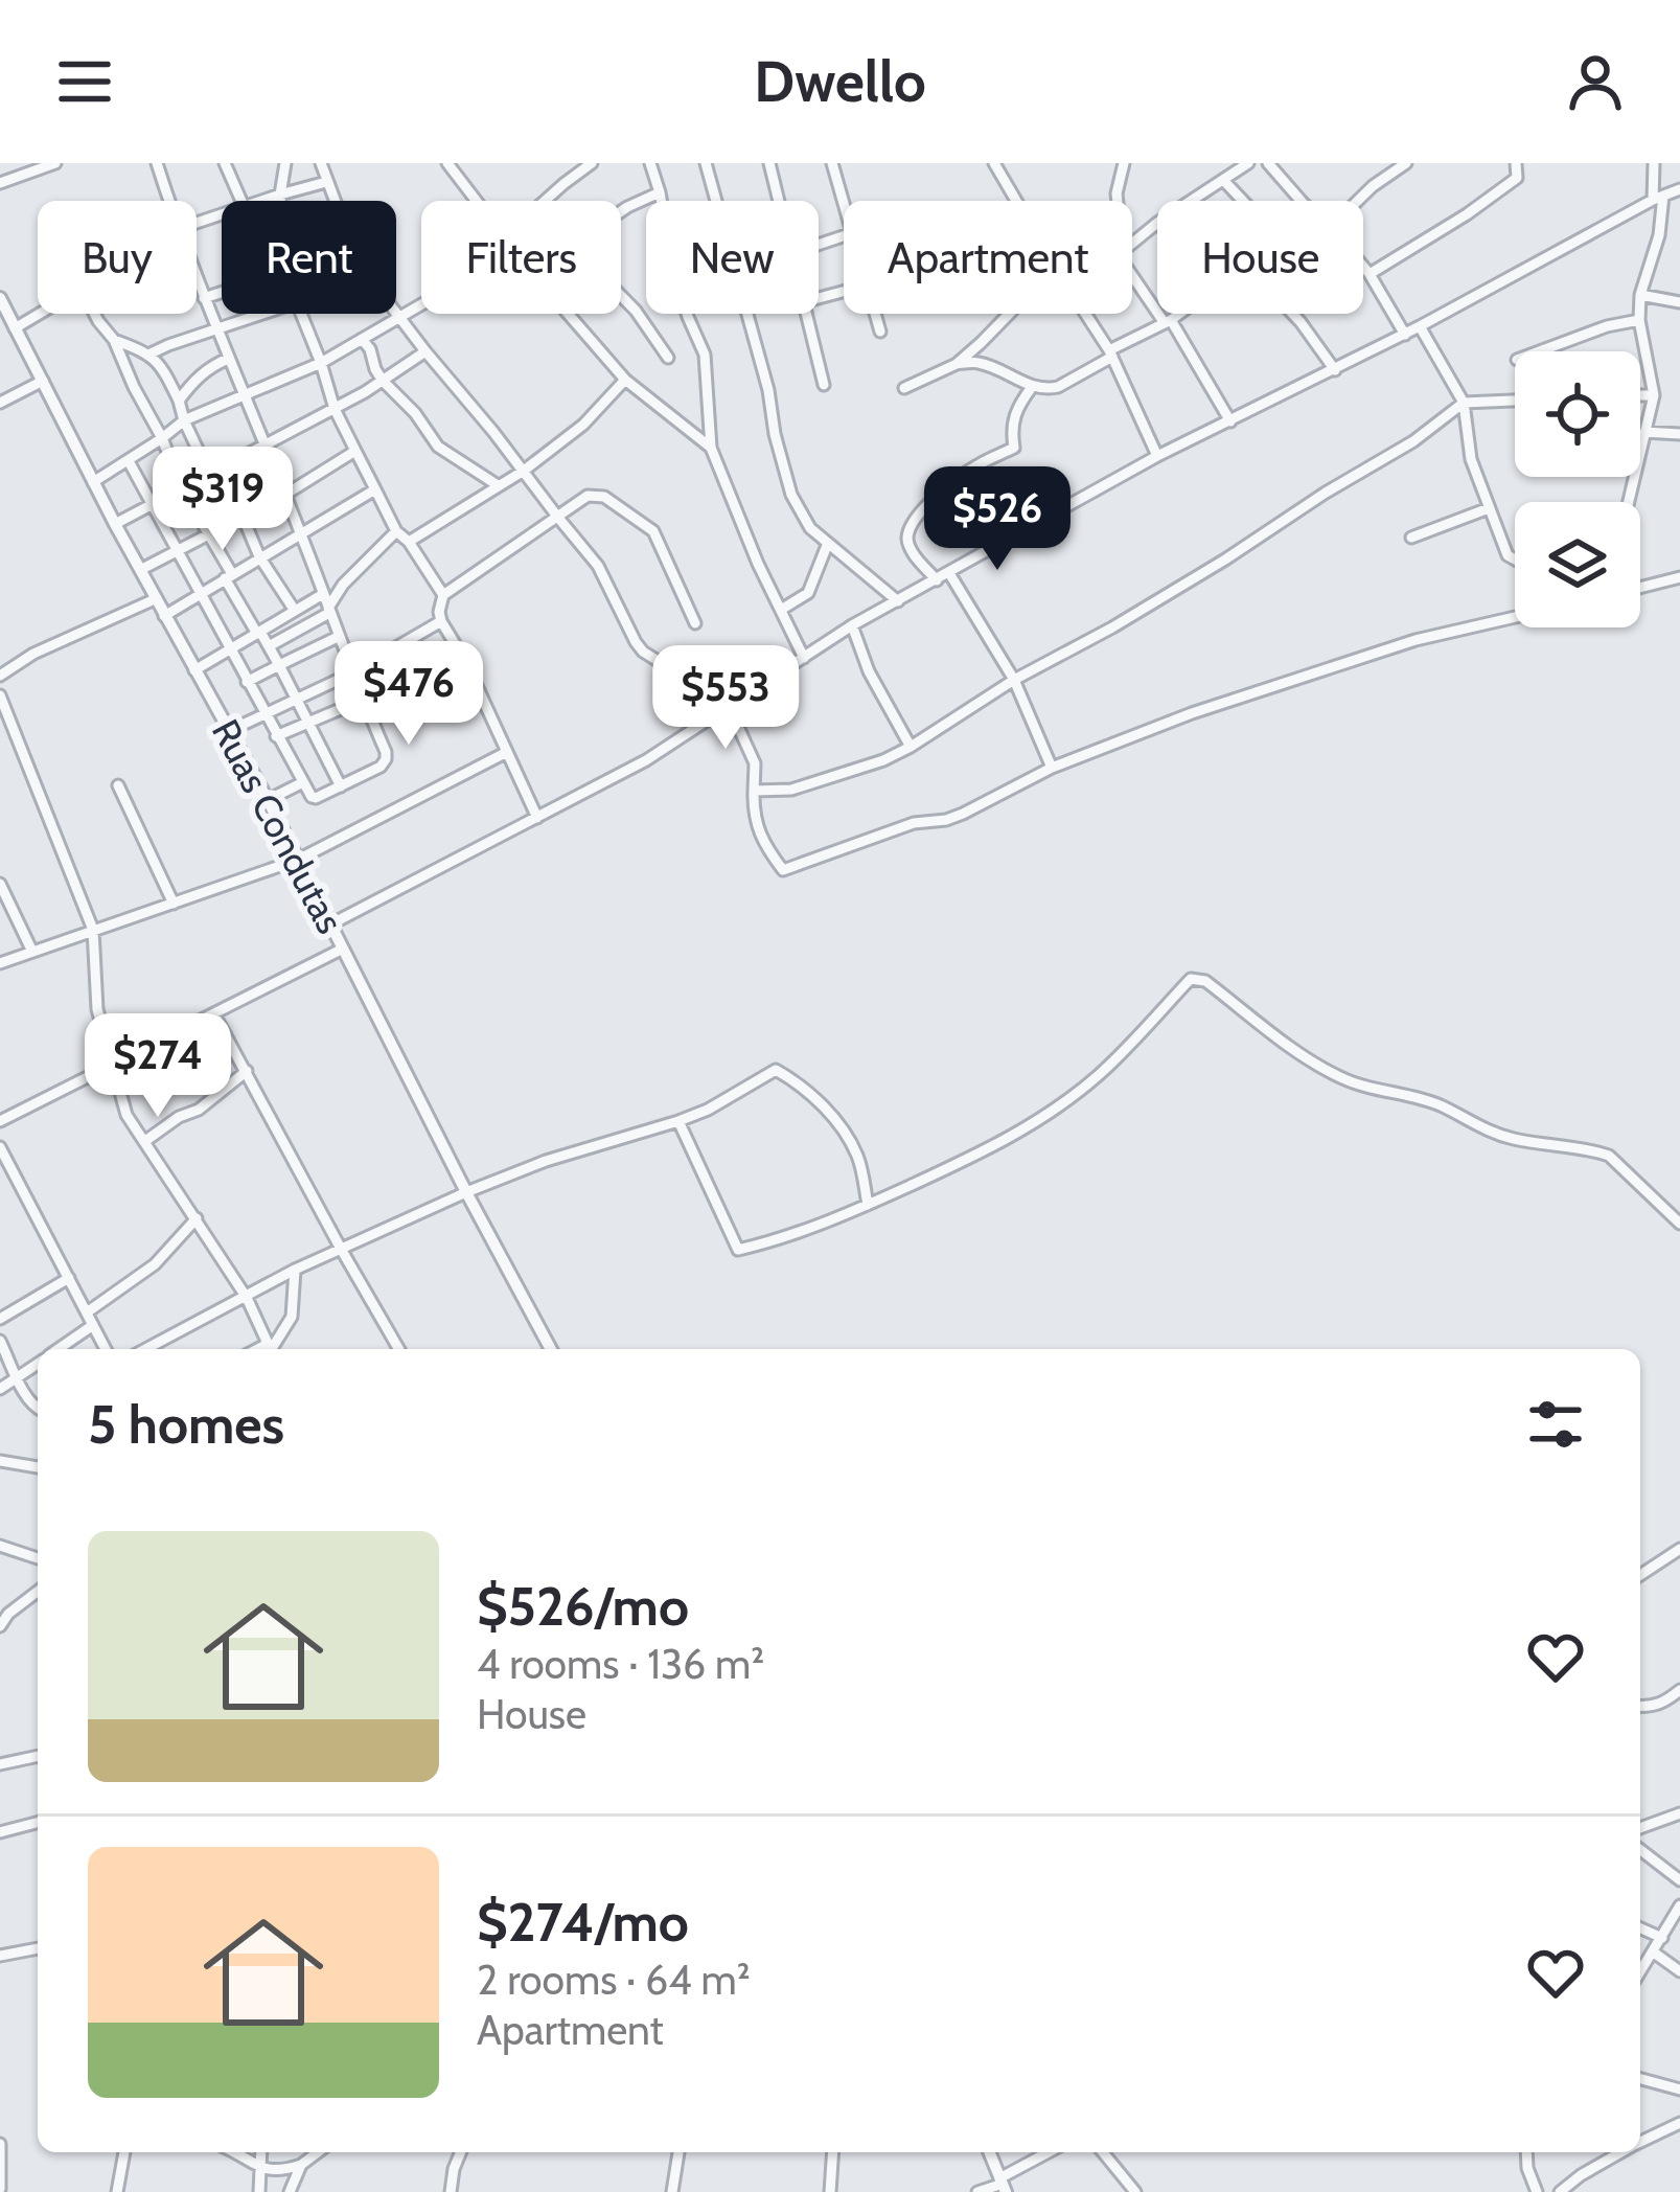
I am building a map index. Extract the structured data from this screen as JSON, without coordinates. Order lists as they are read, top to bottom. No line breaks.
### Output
{"streets":{"street":["Ruas Condutas"]},"page":{"header":"Dwello","chip":["Buy","Rent","Filters","New","Apartment","House"],"price":["$319","$526","$476","$553","$274"],"heading":"5 homes","list":[{"name":"$526/mo","note":"4 rooms · 136 m² · House"},{"name":"$274/mo","note":"2 rooms · 64 m² · Apartment"}]}}
